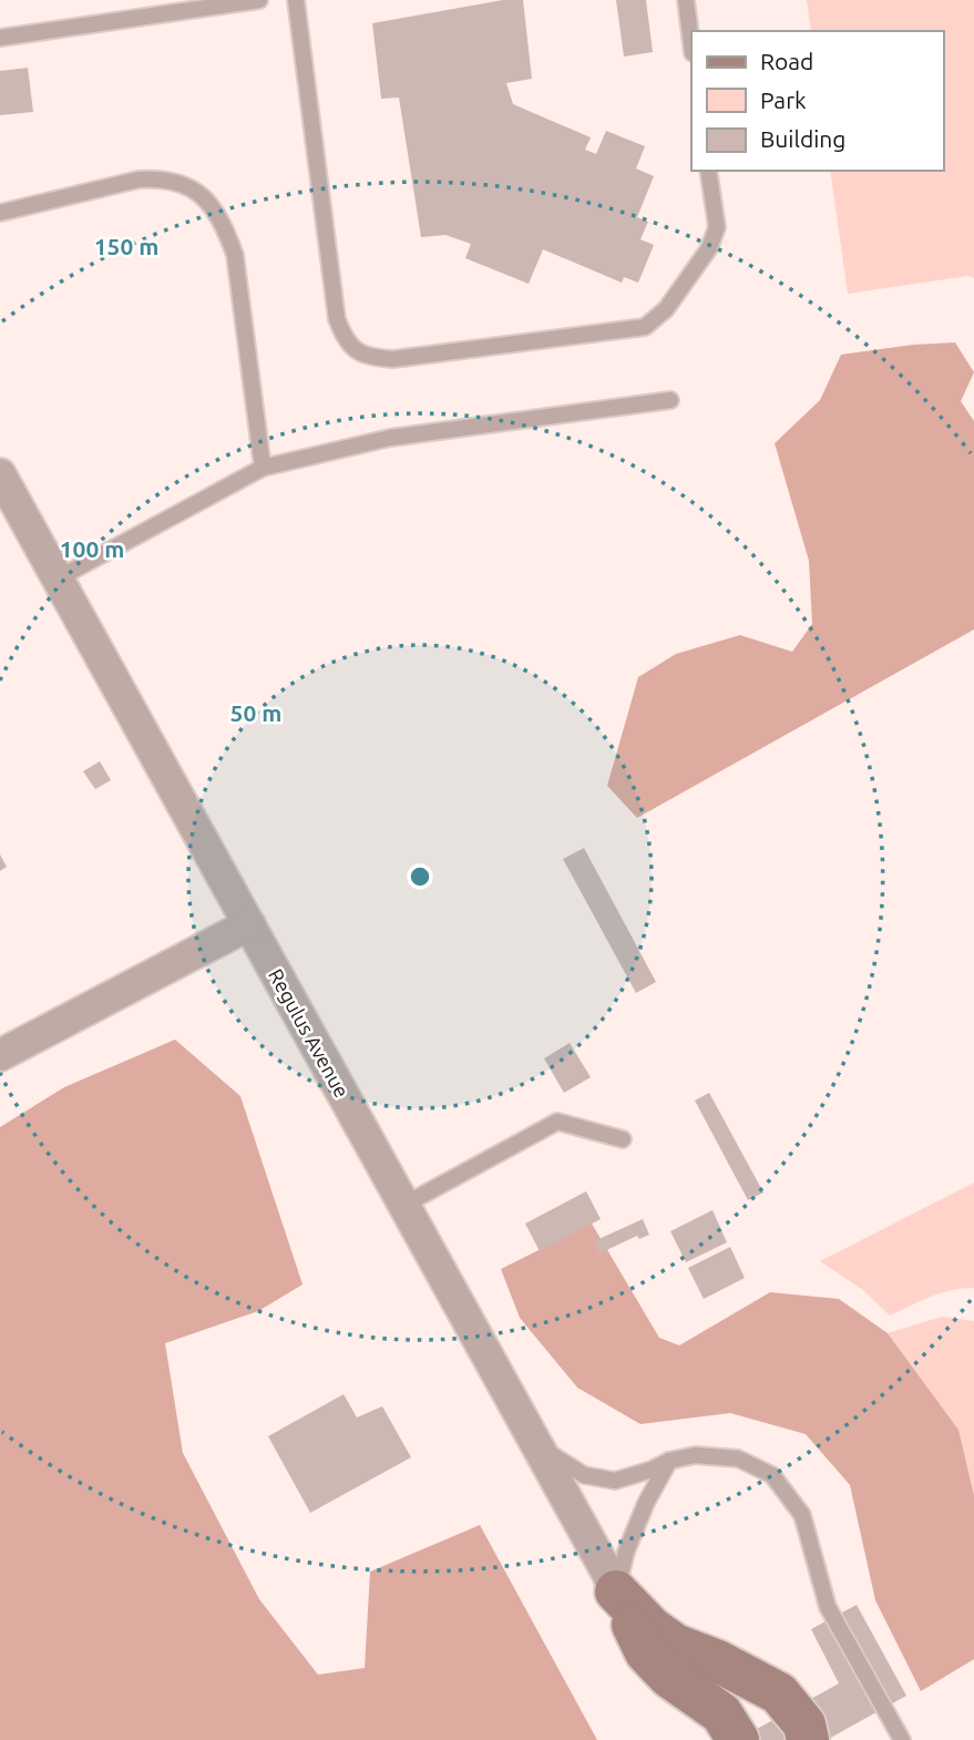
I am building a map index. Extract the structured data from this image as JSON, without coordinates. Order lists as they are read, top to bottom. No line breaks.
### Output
{"streets":{"street":["Regulus Avenue"]},"legend":["Road","Park","Building"],"rings":["150 m","100 m","50 m"]}
